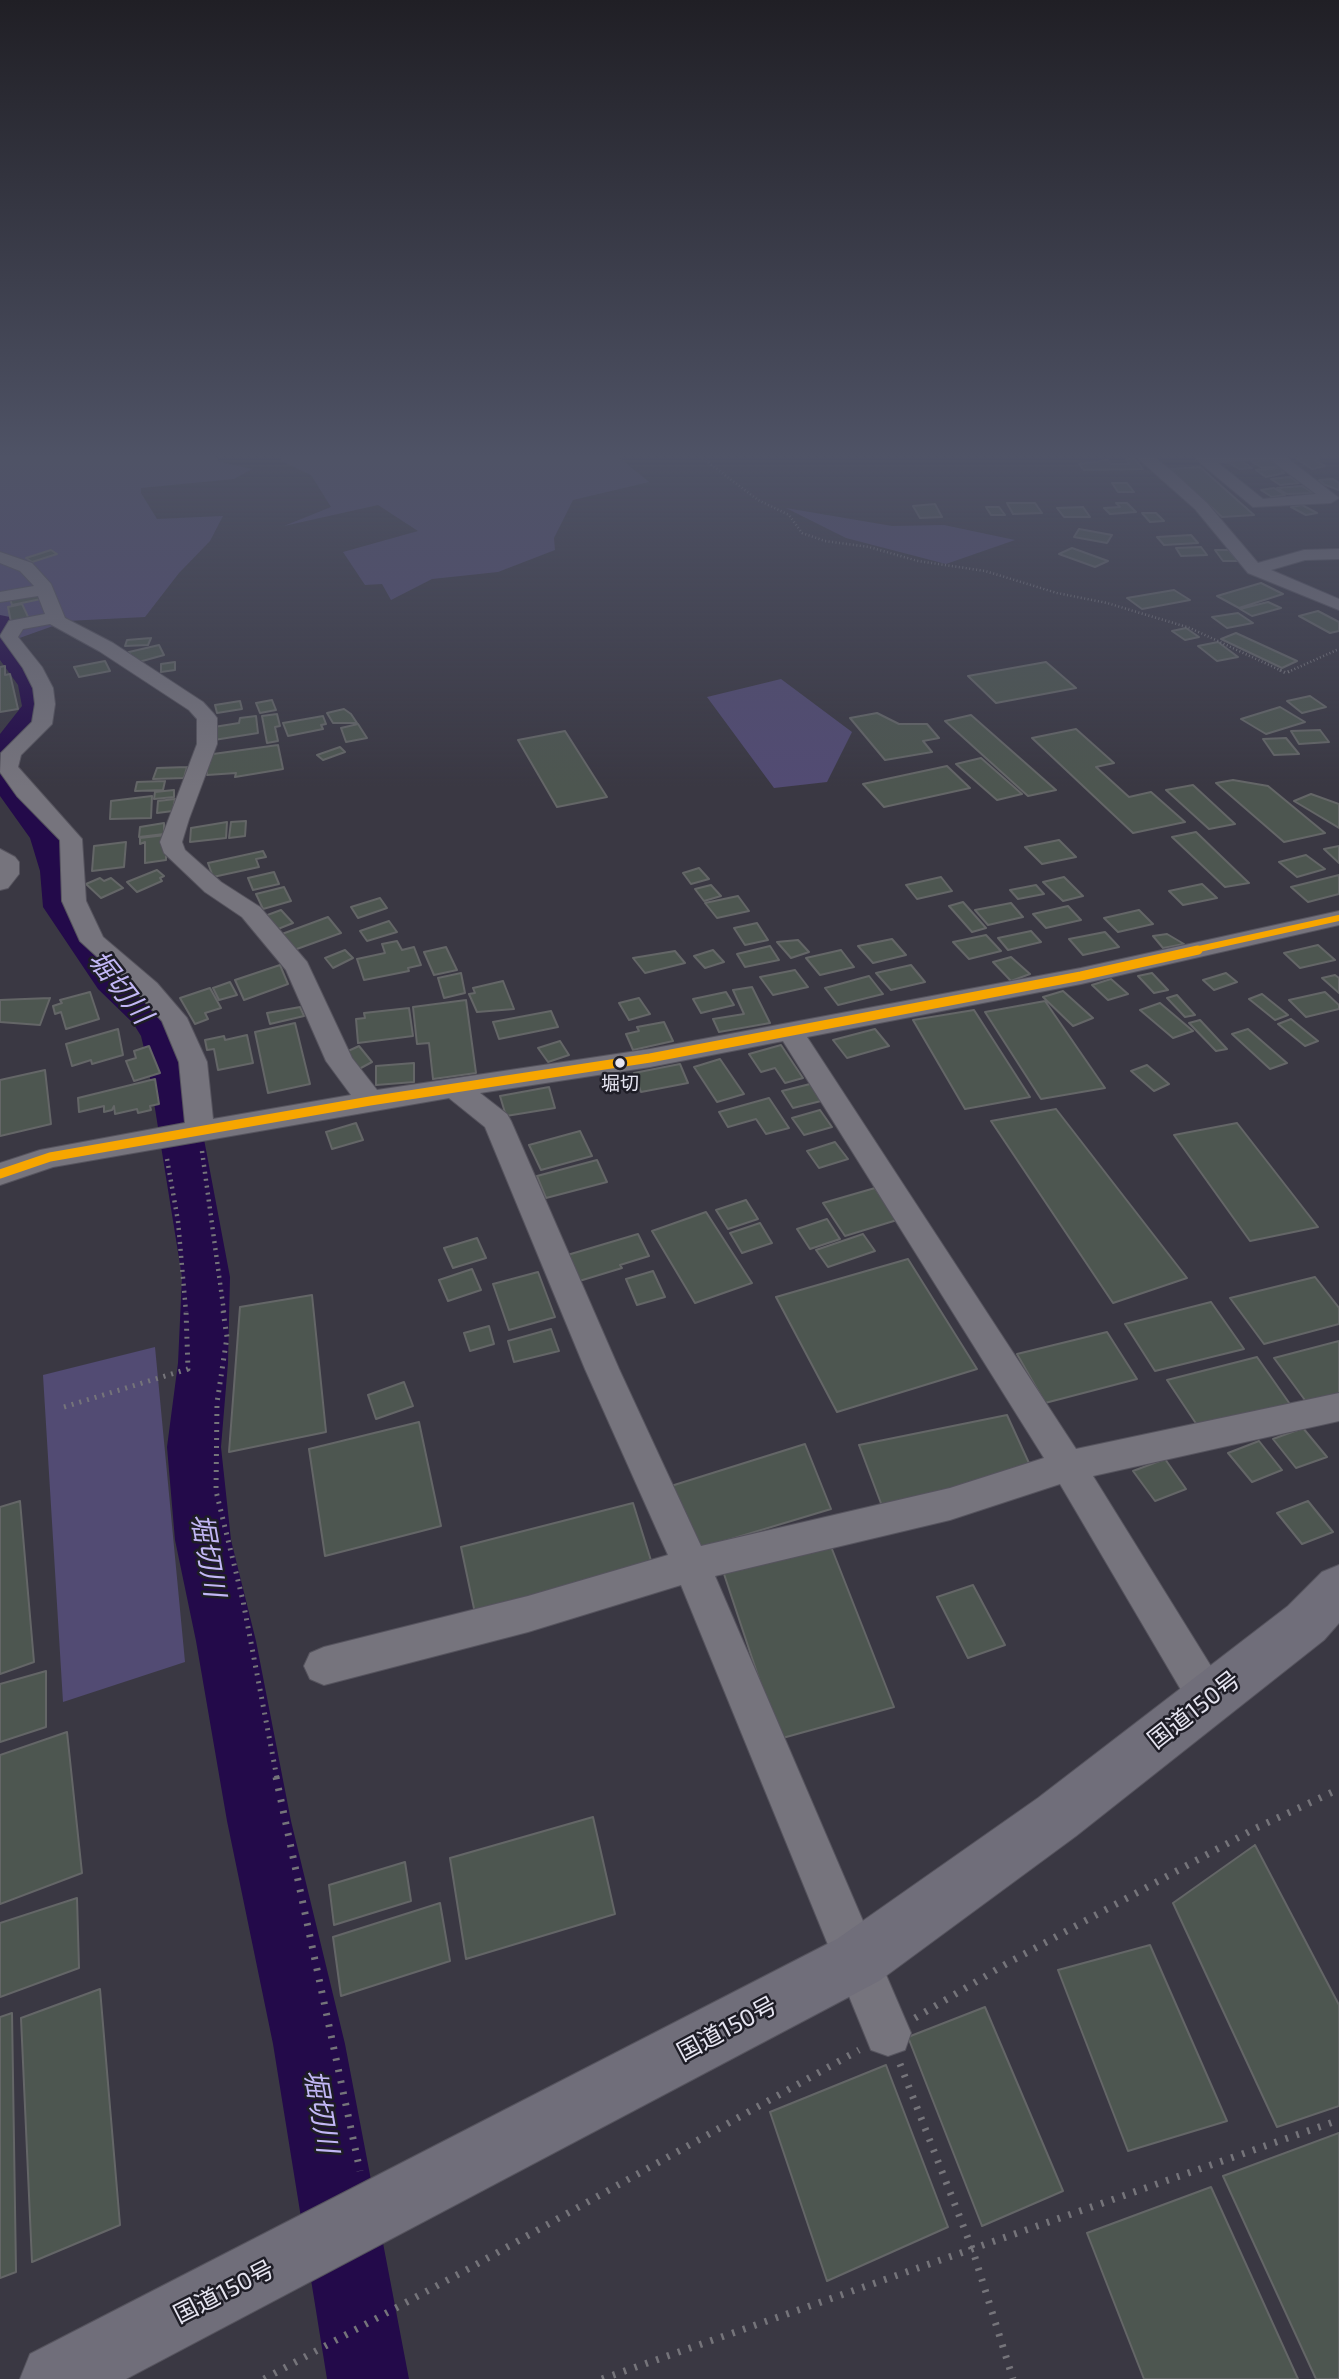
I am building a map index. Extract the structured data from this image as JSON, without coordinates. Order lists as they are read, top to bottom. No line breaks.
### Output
{"streets":{"highway":["国道150号"]},"water":["堀切川"],"places":["堀切"]}
